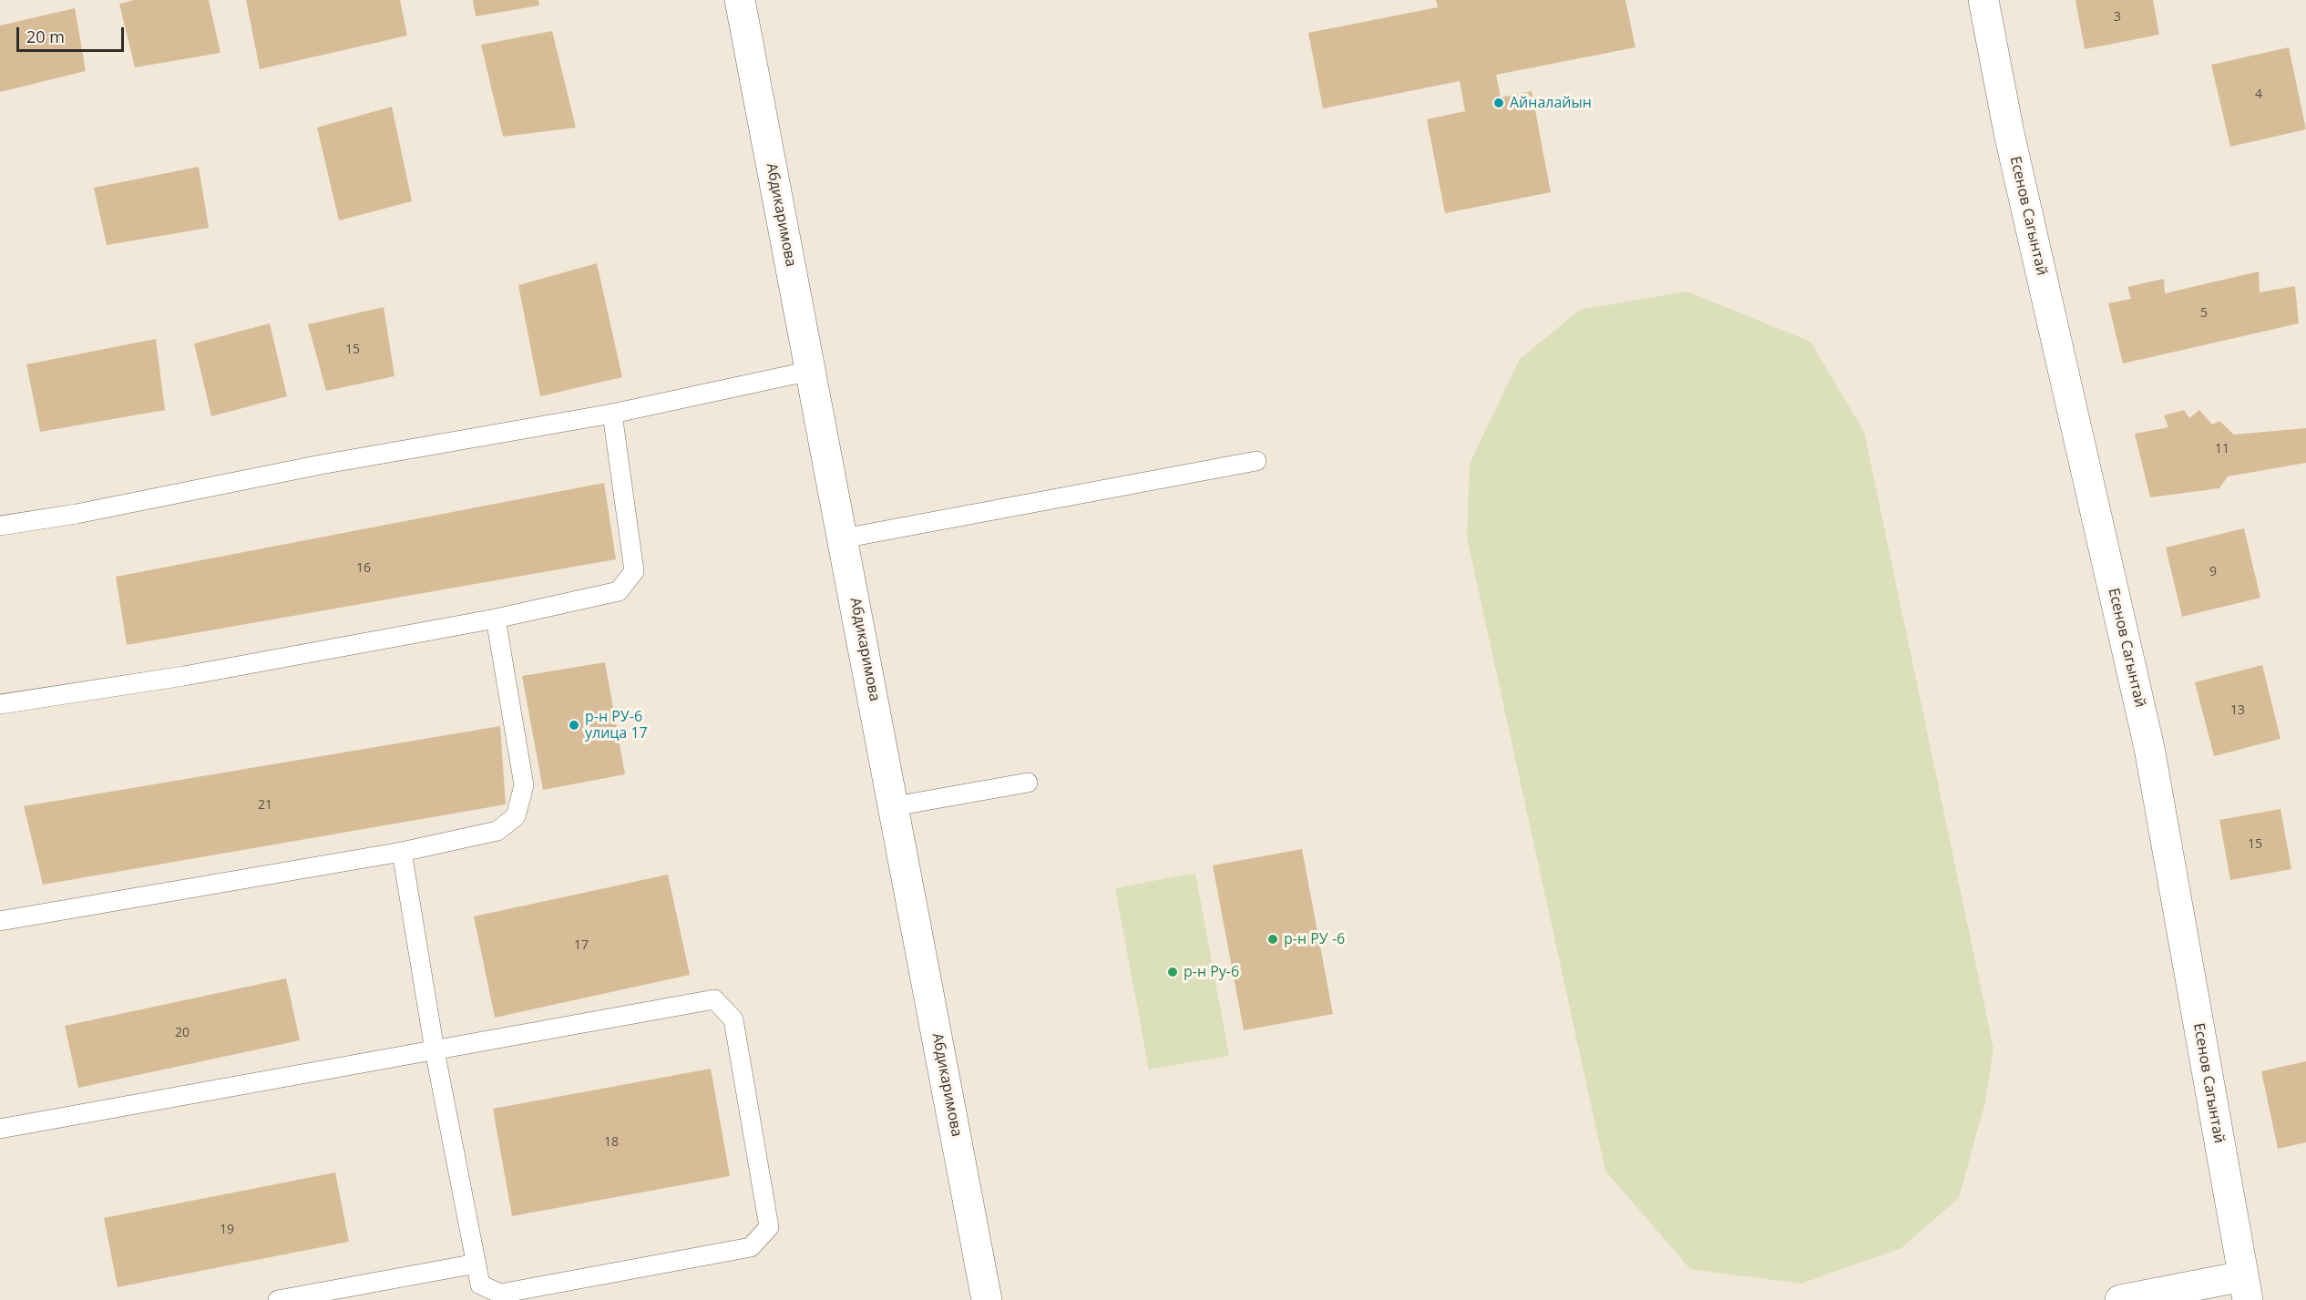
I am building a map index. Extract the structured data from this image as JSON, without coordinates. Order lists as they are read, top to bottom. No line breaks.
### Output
{"streets":{"street":["Абдикаримова","Есенов Сагынтай"]},"places":["Айналайын","р-н РУ-6 улица 17","р-н РУ -6","р-н Ру-6"],"house_numbers":["3","4","5","15","11","16","9","13","21","15","17","20","18","19"],"scale_bar":"20 m"}
